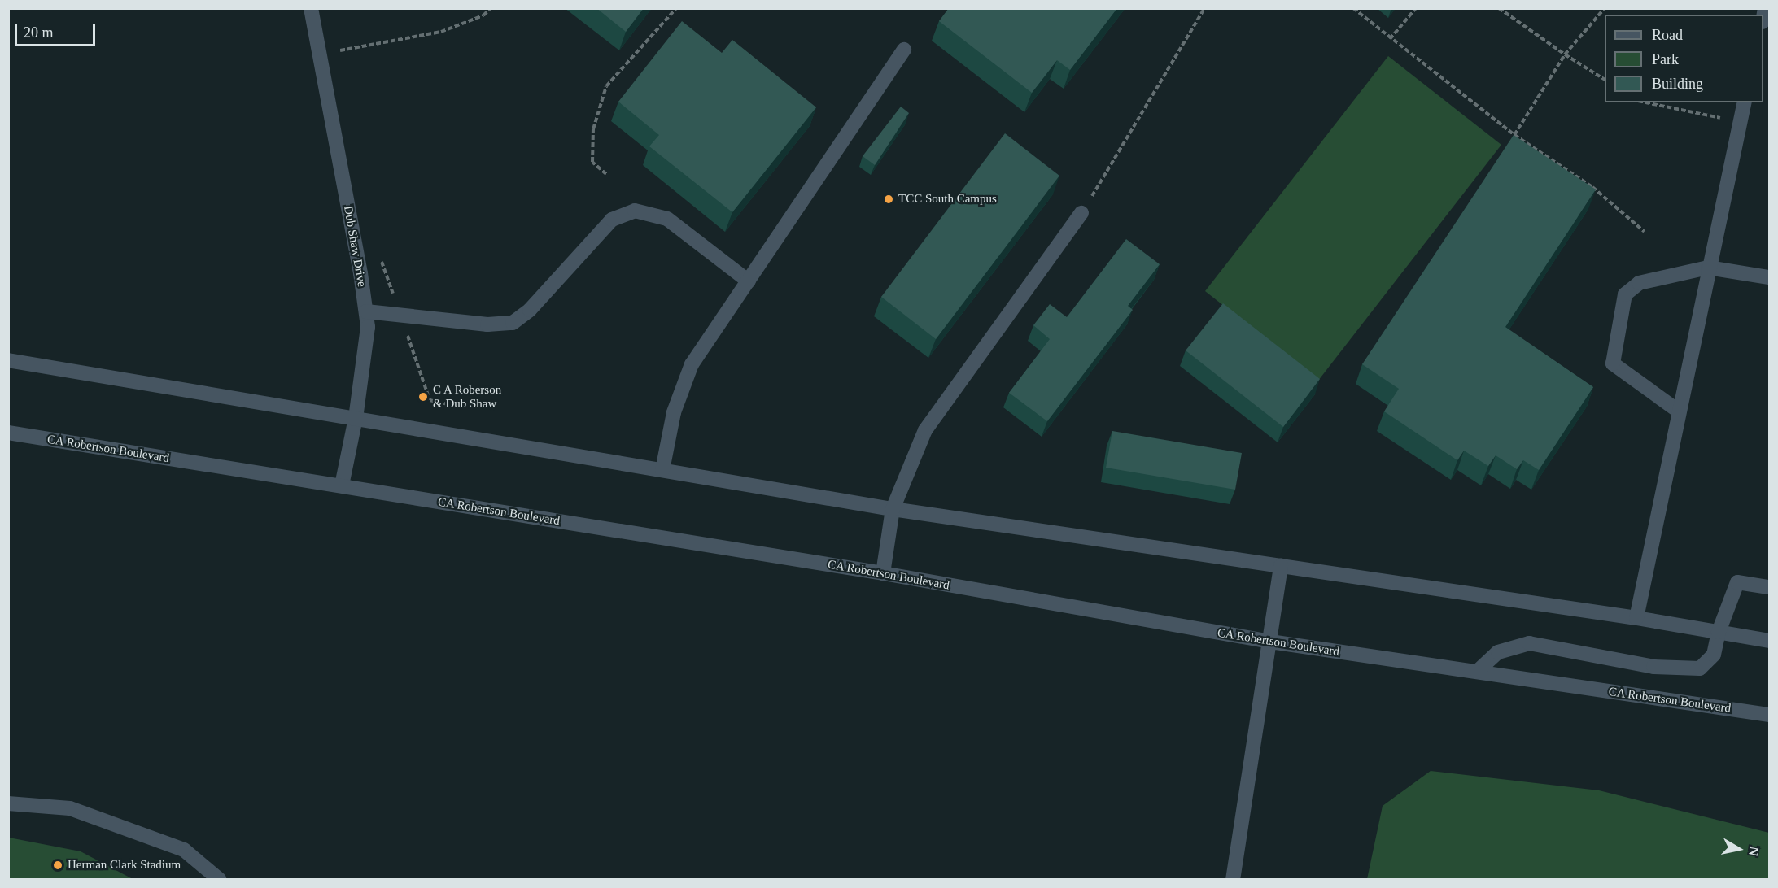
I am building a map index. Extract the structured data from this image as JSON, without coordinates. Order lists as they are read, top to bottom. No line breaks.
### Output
{"streets":{"street":["Dub Shaw Drive","CA Robertson Boulevard"]},"crossings":[["Dub Shaw Drive","CA Robertson Boulevard"]],"places":["TCC South Campus","C A Roberson & Dub Shaw","Herman Clark Stadium"],"legend":["Road","Park","Building"],"scale_bar":"20 m","north":"right"}
